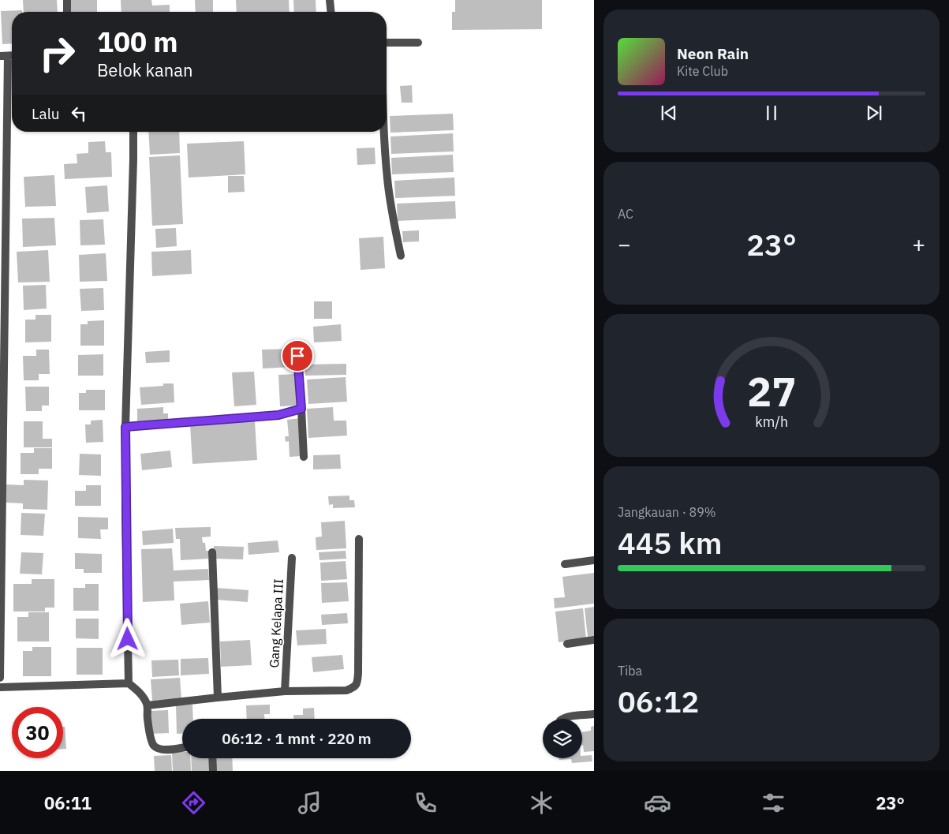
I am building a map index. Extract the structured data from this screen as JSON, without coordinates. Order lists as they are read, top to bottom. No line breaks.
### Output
{"streets":{"street":["Gang Kelapa III"]},"page":{"turn":["100 m","Belok kanan"],"song":["Neon Rain","Kite Club"],"then":"Lalu","tile":["AC",["Jangkauan · 89%","445 km"],["Tiba","06:12"]],"heat":["−","23°","+"],"limit":"30","trip":"06:12 · 1 mnt · 220 m","tabs":["06:11","23°"],"gauge":["27","km/h"]}}
